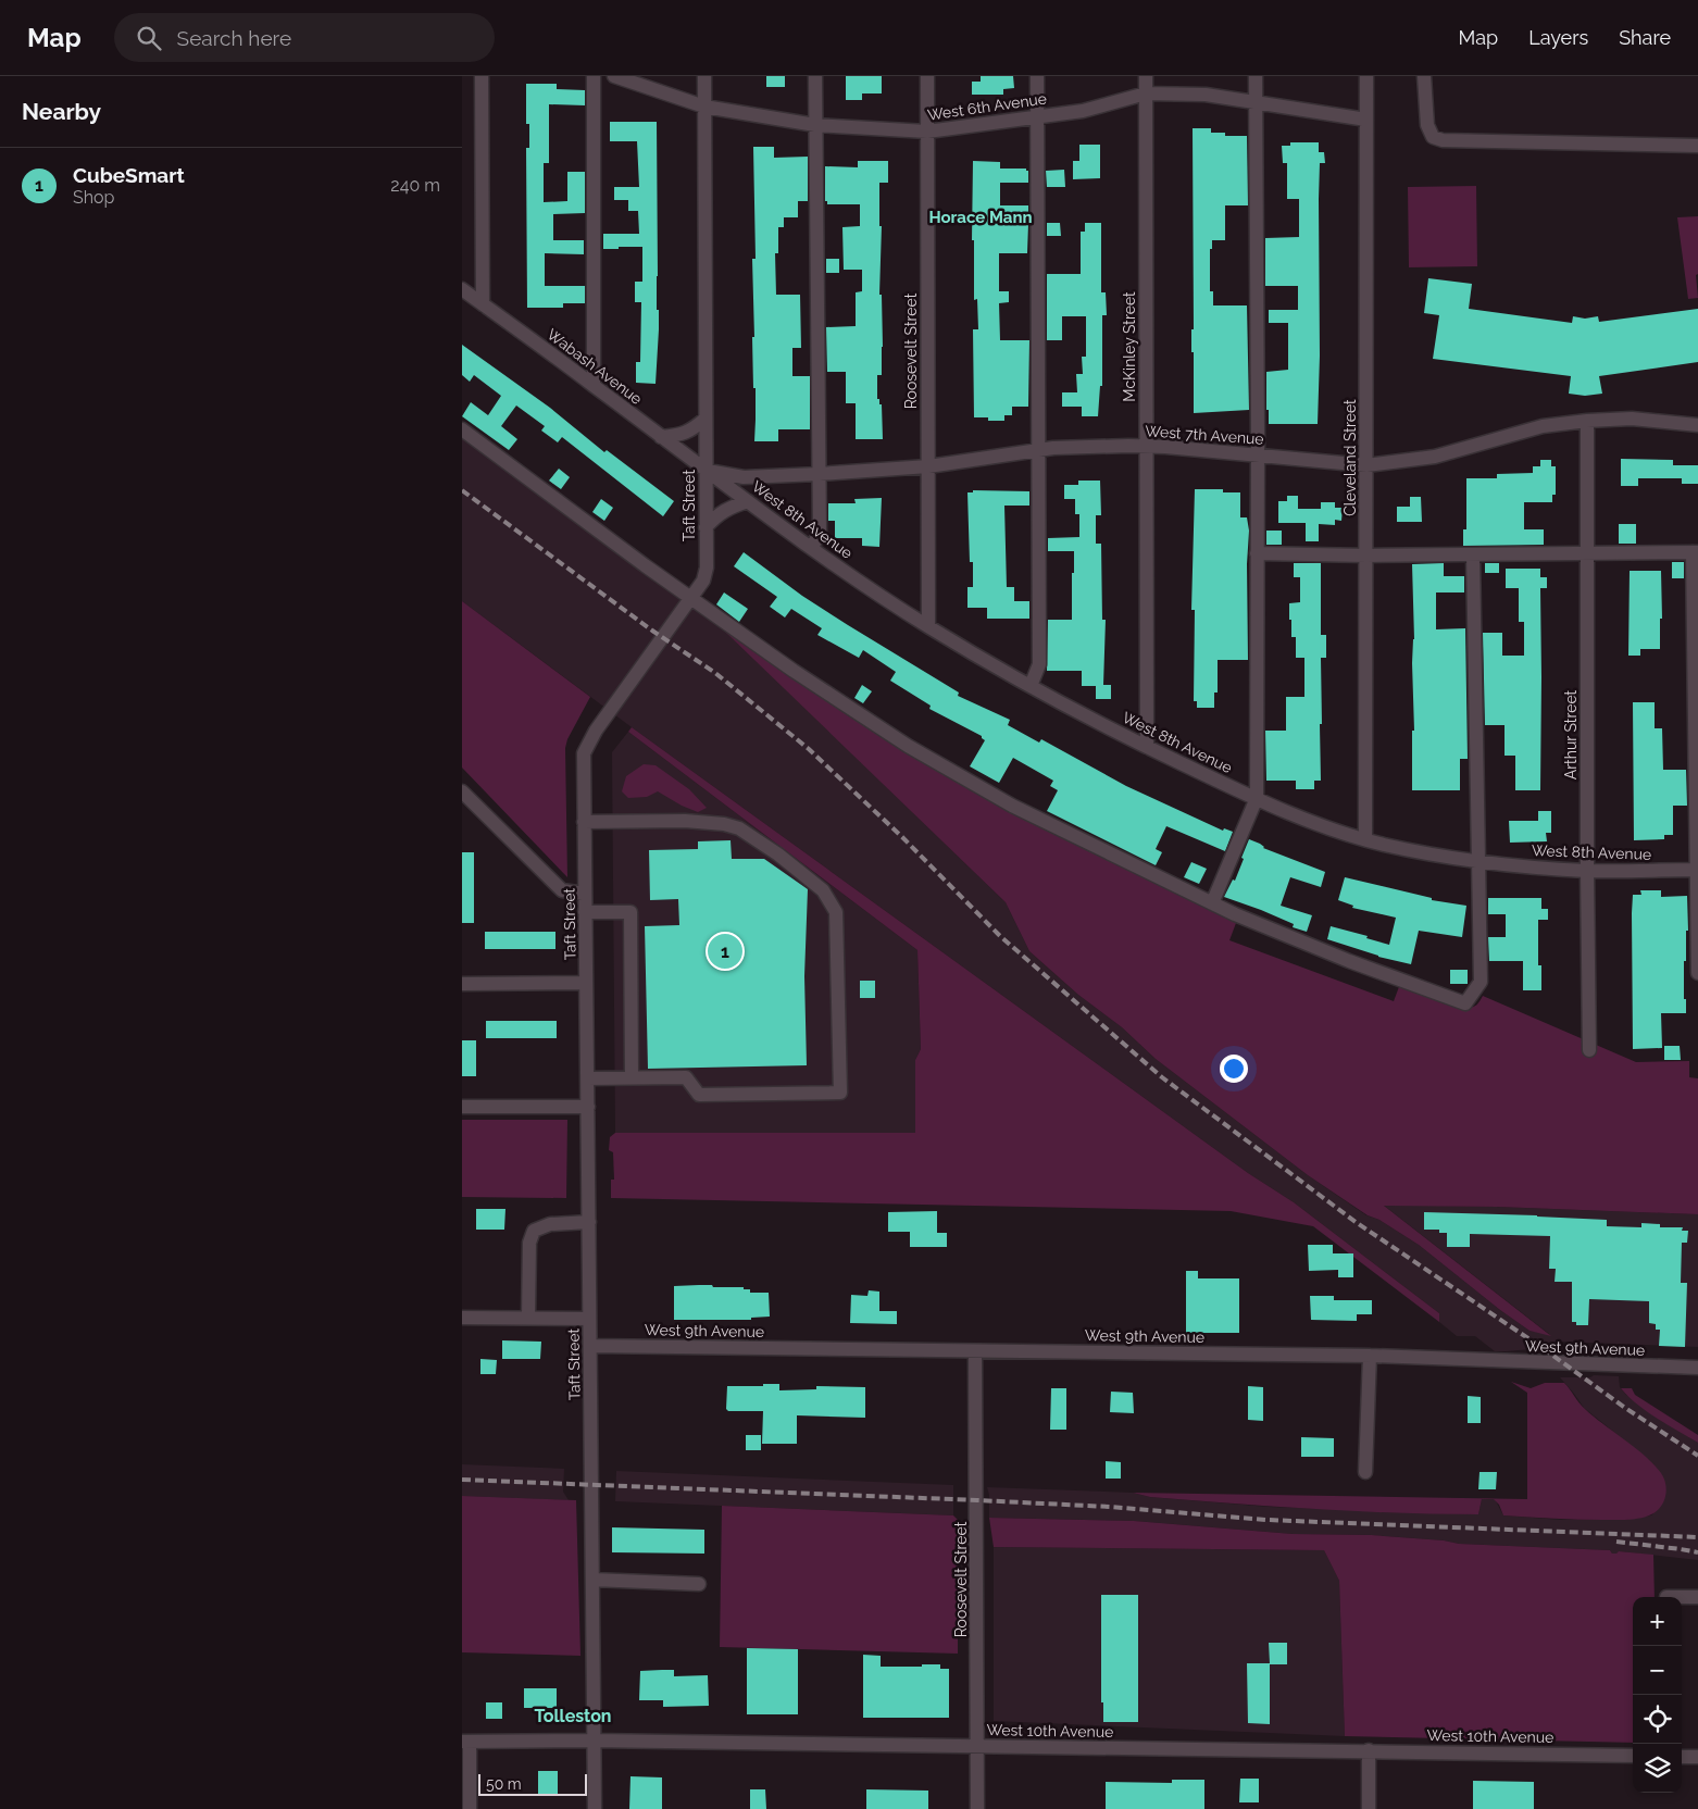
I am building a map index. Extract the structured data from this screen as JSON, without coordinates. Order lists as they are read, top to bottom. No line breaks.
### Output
{"streets":{"street":["West 6th Avenue","McKinley Street","Roosevelt Street","Wabash Avenue","West 7th Avenue","Cleveland Street","Taft Street","West 8th Avenue","Arthur Street","West 9th Avenue","West 10th Avenue"]},"crossings":[["West 6th Avenue","McKinley Street"],["West 6th Avenue","Roosevelt Street"],["West 6th Avenue","Cleveland Street"],["West 6th Avenue","Taft Street"],["McKinley Street","West 7th Avenue"],["McKinley Street","West 8th Avenue"],["Roosevelt Street","West 7th Avenue"],["Roosevelt Street","West 8th Avenue"],["Roosevelt Street","West 9th Avenue"],["Roosevelt Street","West 10th Avenue"],["Wabash Avenue","West 7th Avenue"],["Wabash Avenue","Taft Street"],["Wabash Avenue","West 8th Avenue"],["West 7th Avenue","Cleveland Street"],["West 7th Avenue","Taft Street"],["West 7th Avenue","West 8th Avenue"],["West 7th Avenue","Arthur Street"],["Cleveland Street","West 8th Avenue"],["Taft Street","West 8th Avenue"],["Taft Street","West 9th Avenue"],["Taft Street","West 10th Avenue"],["West 8th Avenue","Arthur Street"]],"districts":["Horace Mann","Tolleston"],"scale_bar":"50 m","page":{"header":"Map","search":"Search here","nav":["Map","Layers","Share"],"heading":"Nearby","list":[{"mark":"1","name":"CubeSmart","note":"Shop","value":"240 m"}],"pins":"1","map_buttons":["+","−"],"scale":"50 m"}}
